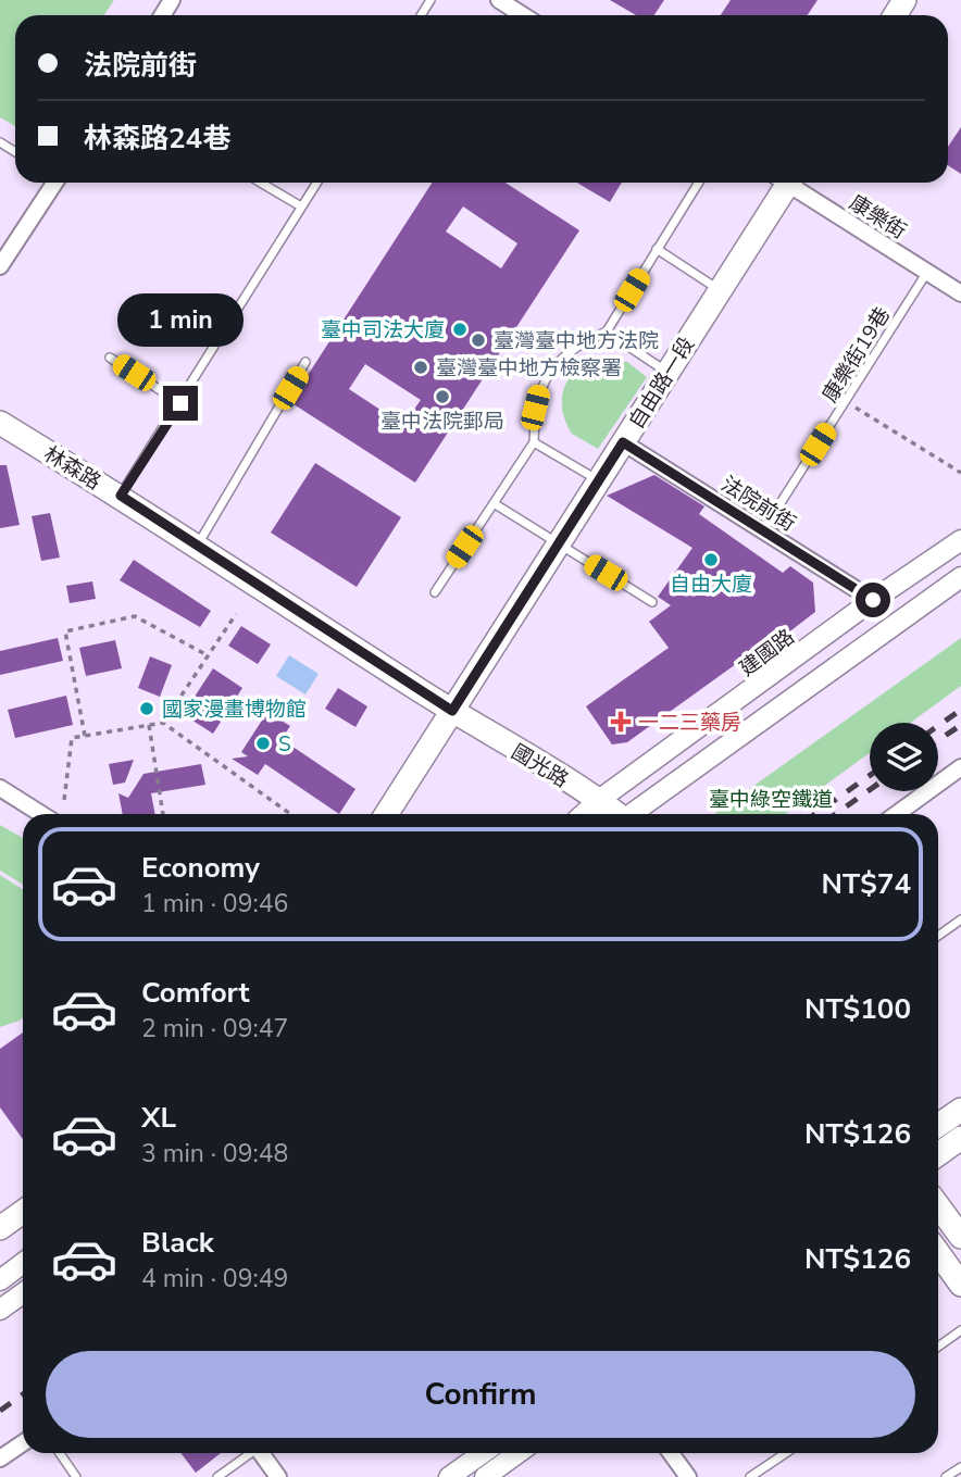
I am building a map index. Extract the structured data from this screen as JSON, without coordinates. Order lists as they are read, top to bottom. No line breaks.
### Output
{"streets":{"main road":["自由路一段","林森路","國光路"],"street":["康樂街","法院前街","建國路"],"lane":["康樂街19巷"]},"crossings":[["康樂街","康樂街19巷"],["康樂街19巷","法院前街"],["自由路一段","林森路"],["自由路一段","法院前街"],["自由路一段","國光路"],["林森路","國光路"],["法院前街","建國路"],["建國路","國光路"]],"parks":["臺中綠空鐵道"],"places":{"other":["臺中司法大廈","臺灣臺中地方法院","臺灣臺中地方檢察署","臺中法院郵局","自由大廈","國家漫畫博物館","S"],"health":["一二三藥房"]},"page":{"banner":["法院前街","林森路24巷"],"bubble":"1 min","list":[{"name":"Economy","note":"1 min · 09:46","value":"NT$74"},{"name":"Comfort","note":"2 min · 09:47","value":"NT$100"},{"name":"XL","note":"3 min · 09:48","value":"NT$126"},{"name":"Black","note":"4 min · 09:49","value":"NT$126"}],"buttons":"Confirm"}}
